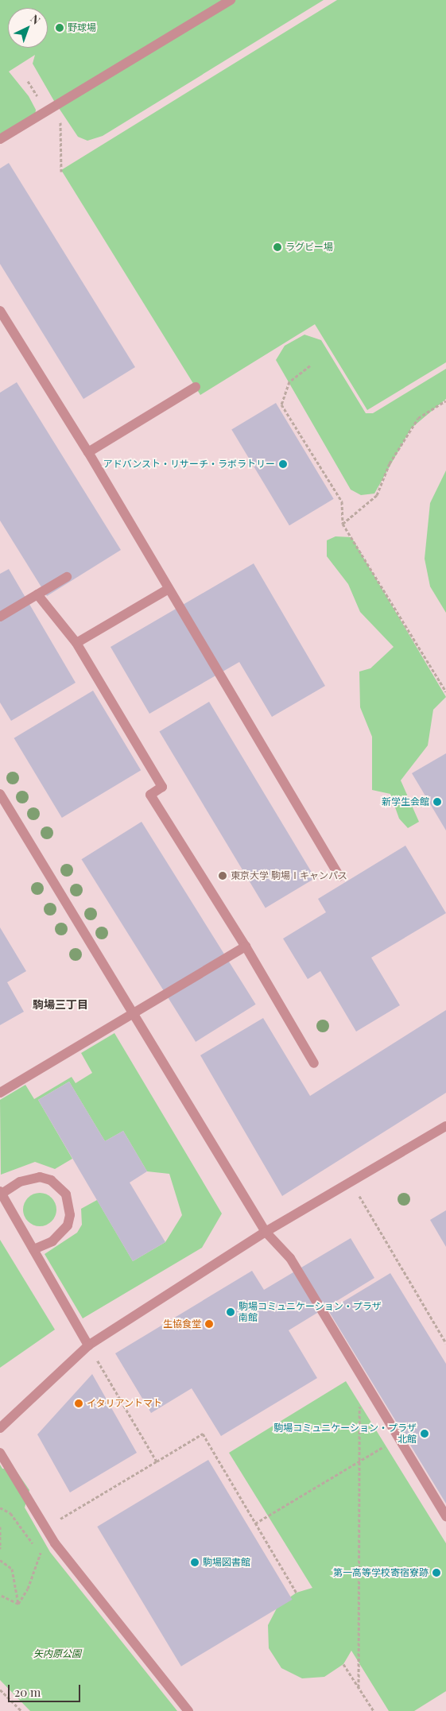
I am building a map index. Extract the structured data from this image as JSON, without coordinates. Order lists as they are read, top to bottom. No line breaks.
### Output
{"districts":["駒場三丁目"],"parks":["矢内原公園"],"places":["野球場","ラグビー場","アドバンスト・リサーチ・ラボラトリー","新学生会館","東京大学 駒場Ⅰキャンパス","駒場コミュニケーション・プラザ 南館","生協食堂","イタリアントマト","駒場コミュニケーション・プラザ 北館","駒場図書館","第一高等学校寄宿寮跡"],"scale_bar":"20 m","north":"top right"}
